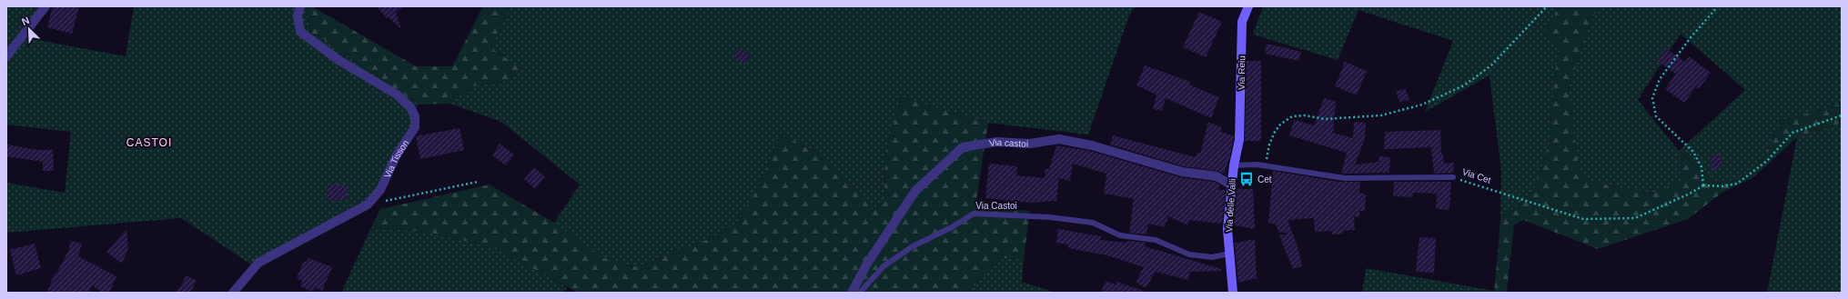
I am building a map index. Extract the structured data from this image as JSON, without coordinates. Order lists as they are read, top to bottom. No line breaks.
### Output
{"streets":{"street":["Via Reiu","Via castoi","Via Tisson","Via delle Valli"],"lane":["Via Cet","Via Castoi"]},"crossings":[["Via Reiu","Via delle Valli"],["Via castoi","Via delle Valli"],["Via Cet","Via delle Valli"],["Via Castoi","Via delle Valli"]],"districts":["CASTOI"],"places":{"bus stop":["Cet"]},"north":"top left"}
